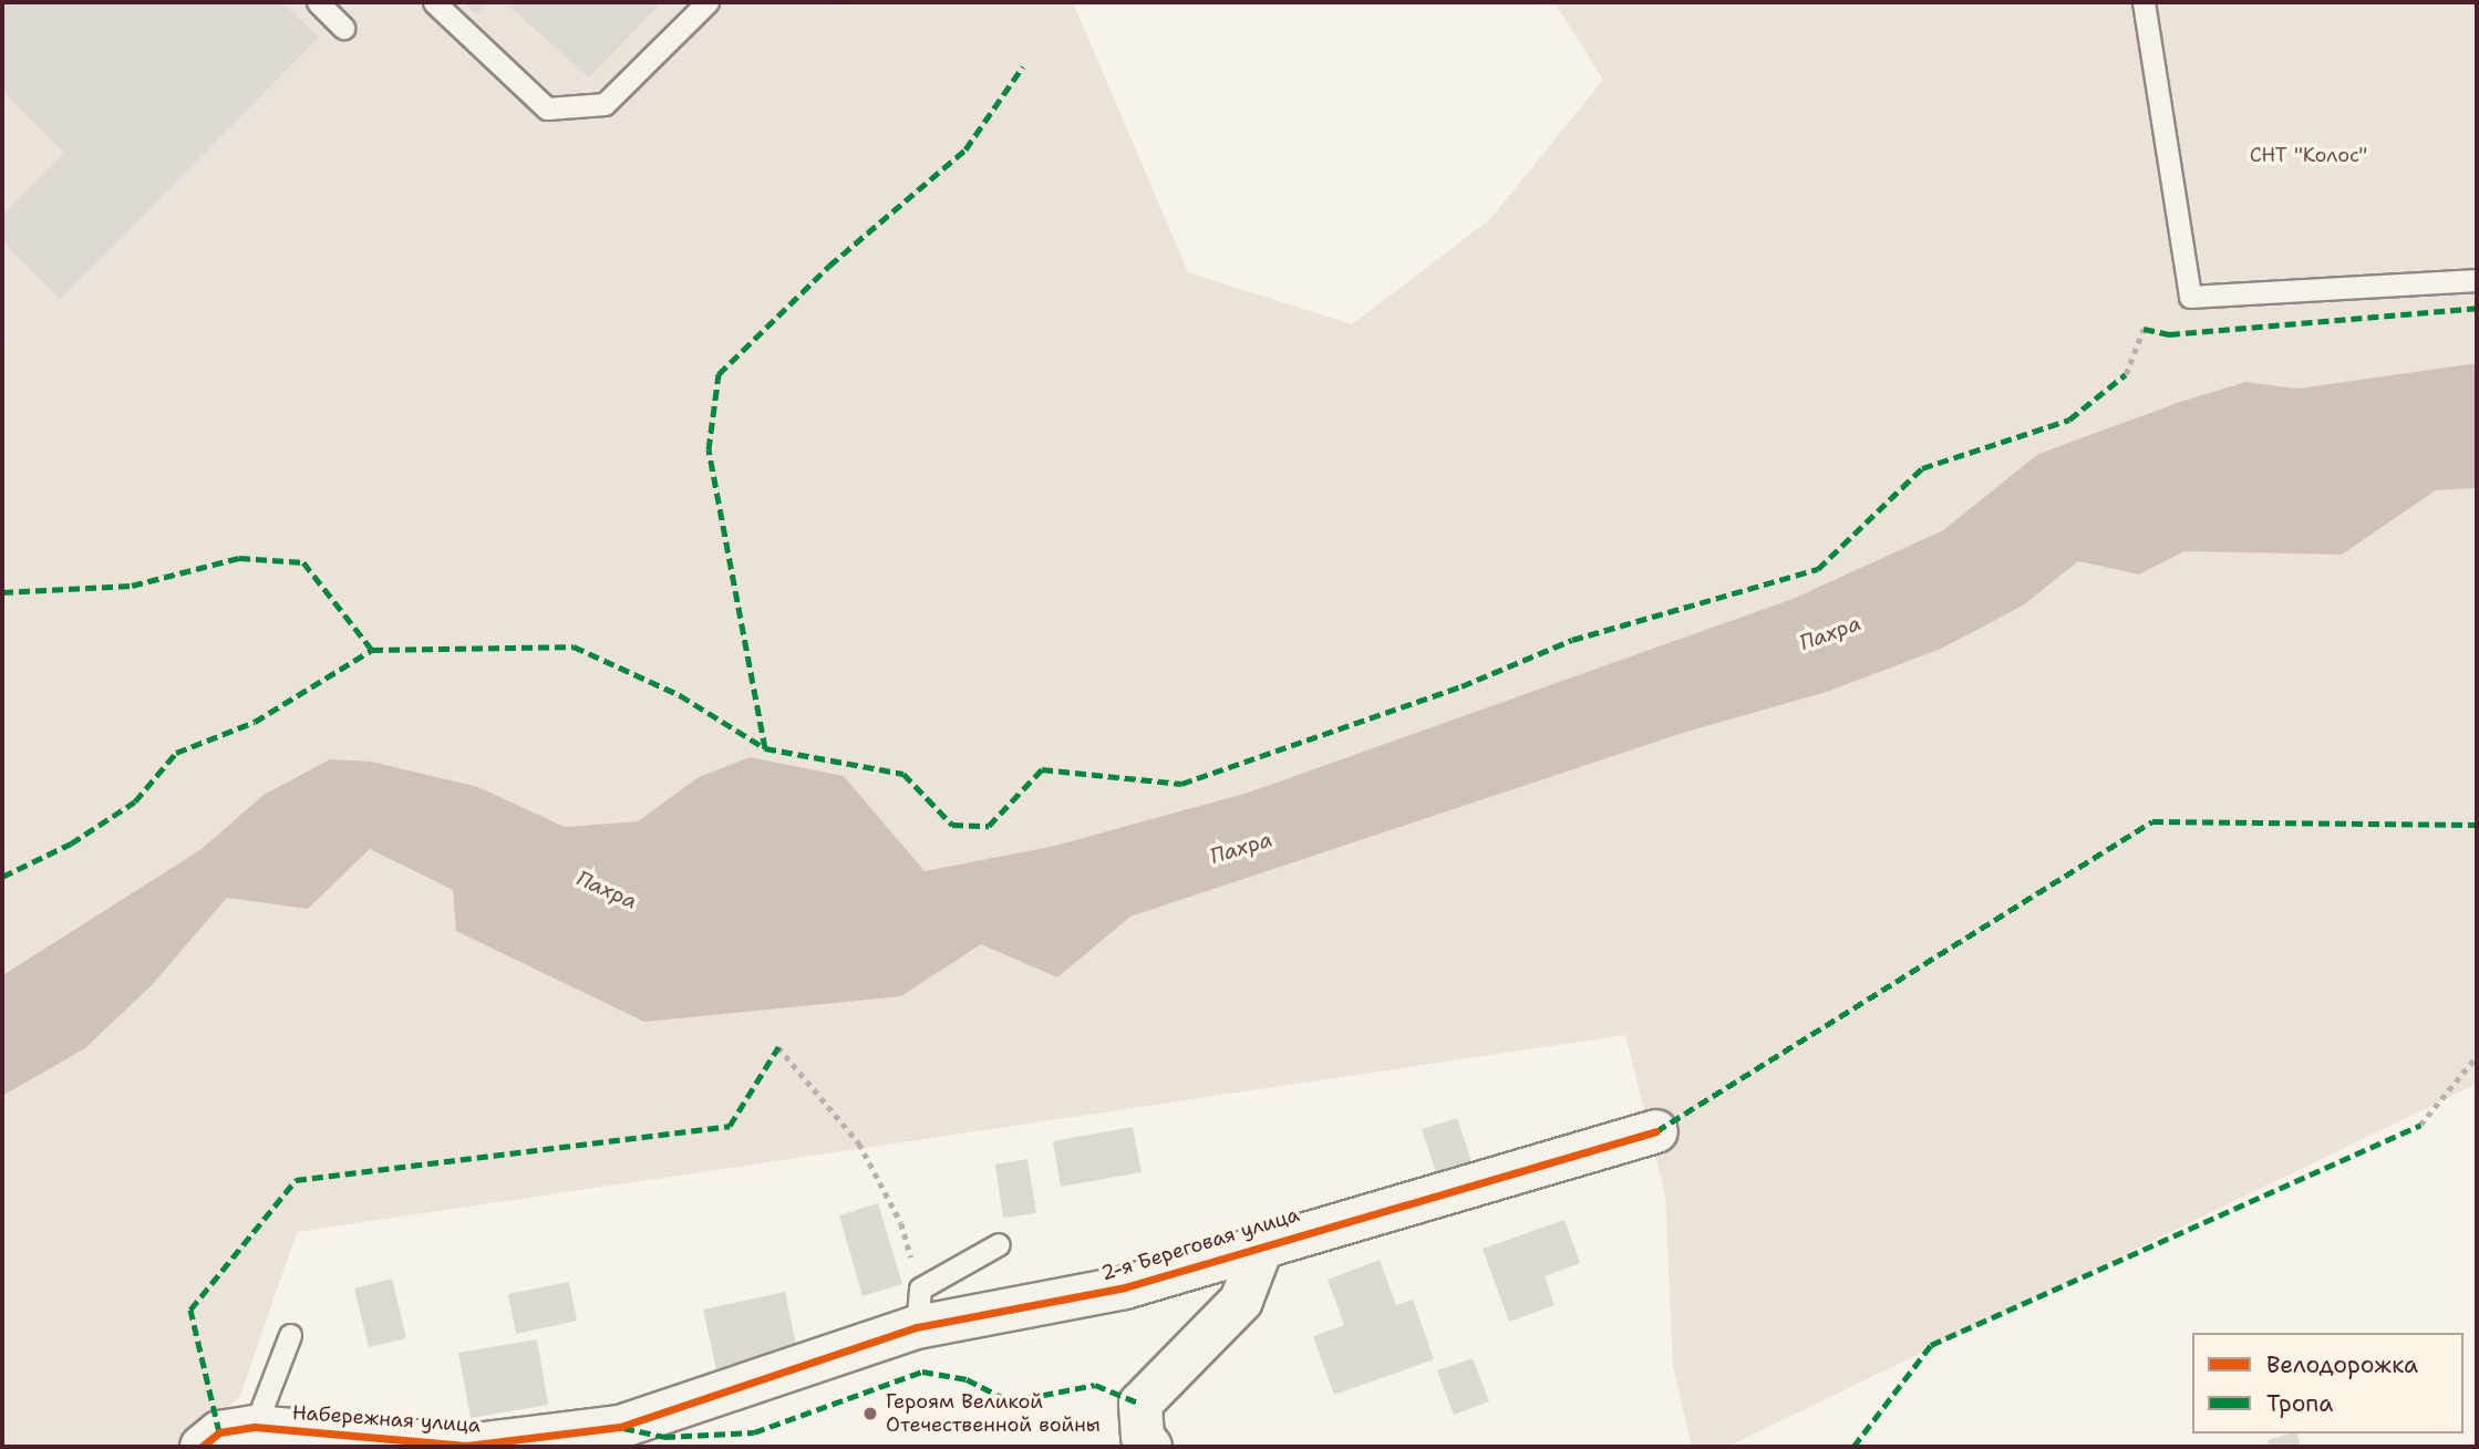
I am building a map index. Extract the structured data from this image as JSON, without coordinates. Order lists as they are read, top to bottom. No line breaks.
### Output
{"streets":{"street":["2-я Береговая улица","Набережная улица"]},"crossings":[["2-я Береговая улица","Набережная улица"]],"water":["Пахра"],"parks":["СНТ \"Колос\""],"places":["Героям Великой Отечественной войны"],"legend":["Велодорожка","Тропа"]}
